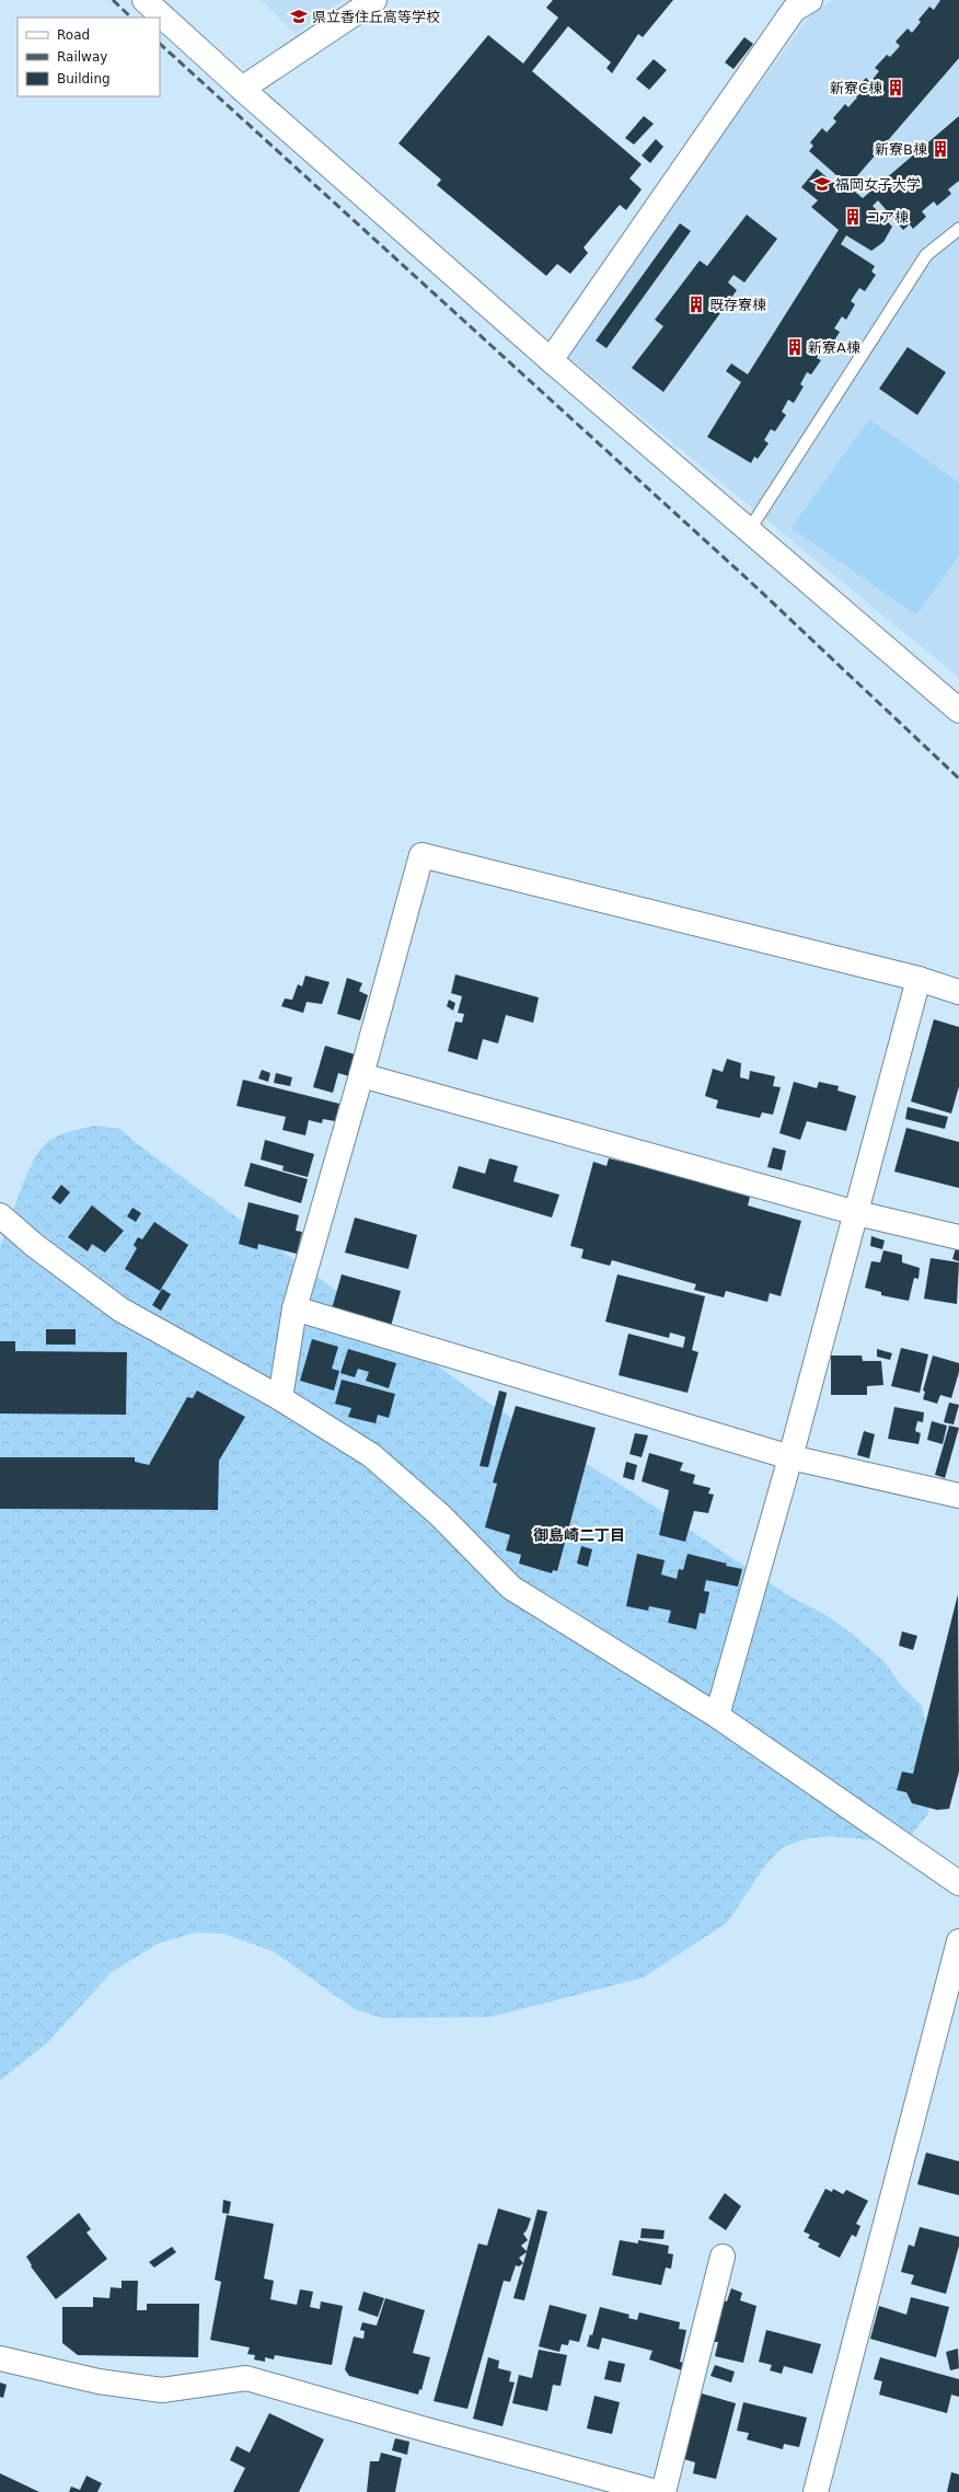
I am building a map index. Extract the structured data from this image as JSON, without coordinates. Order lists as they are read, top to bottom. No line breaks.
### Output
{"districts":["御島崎二丁目"],"places":{"school or university":["県立香住丘高等学校","福岡女子大学"],"building":["新寮C棟","新寮B棟","コア棟","既存寮棟","新寮A棟"]},"legend":["Road","Railway","Building"]}
